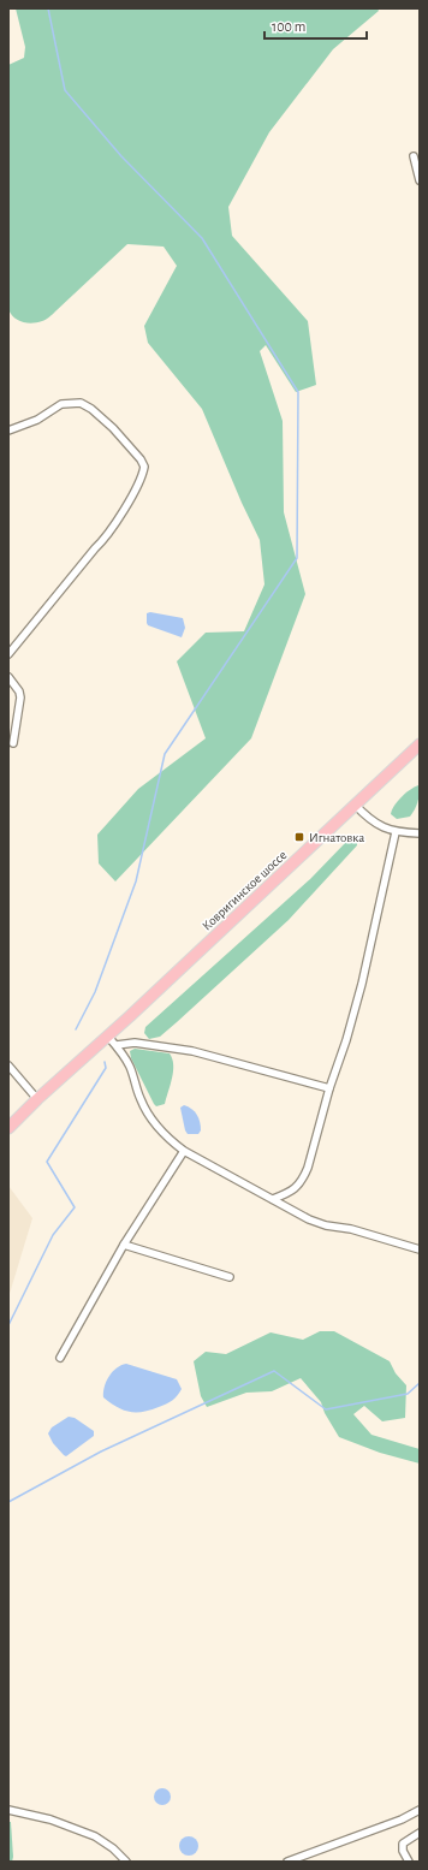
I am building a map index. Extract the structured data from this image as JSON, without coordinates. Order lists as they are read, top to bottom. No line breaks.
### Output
{"streets":{"main road":["Ковригинское шоссе"]},"places":{"transit":["Игнатовка"]},"scale_bar":"100 m"}
